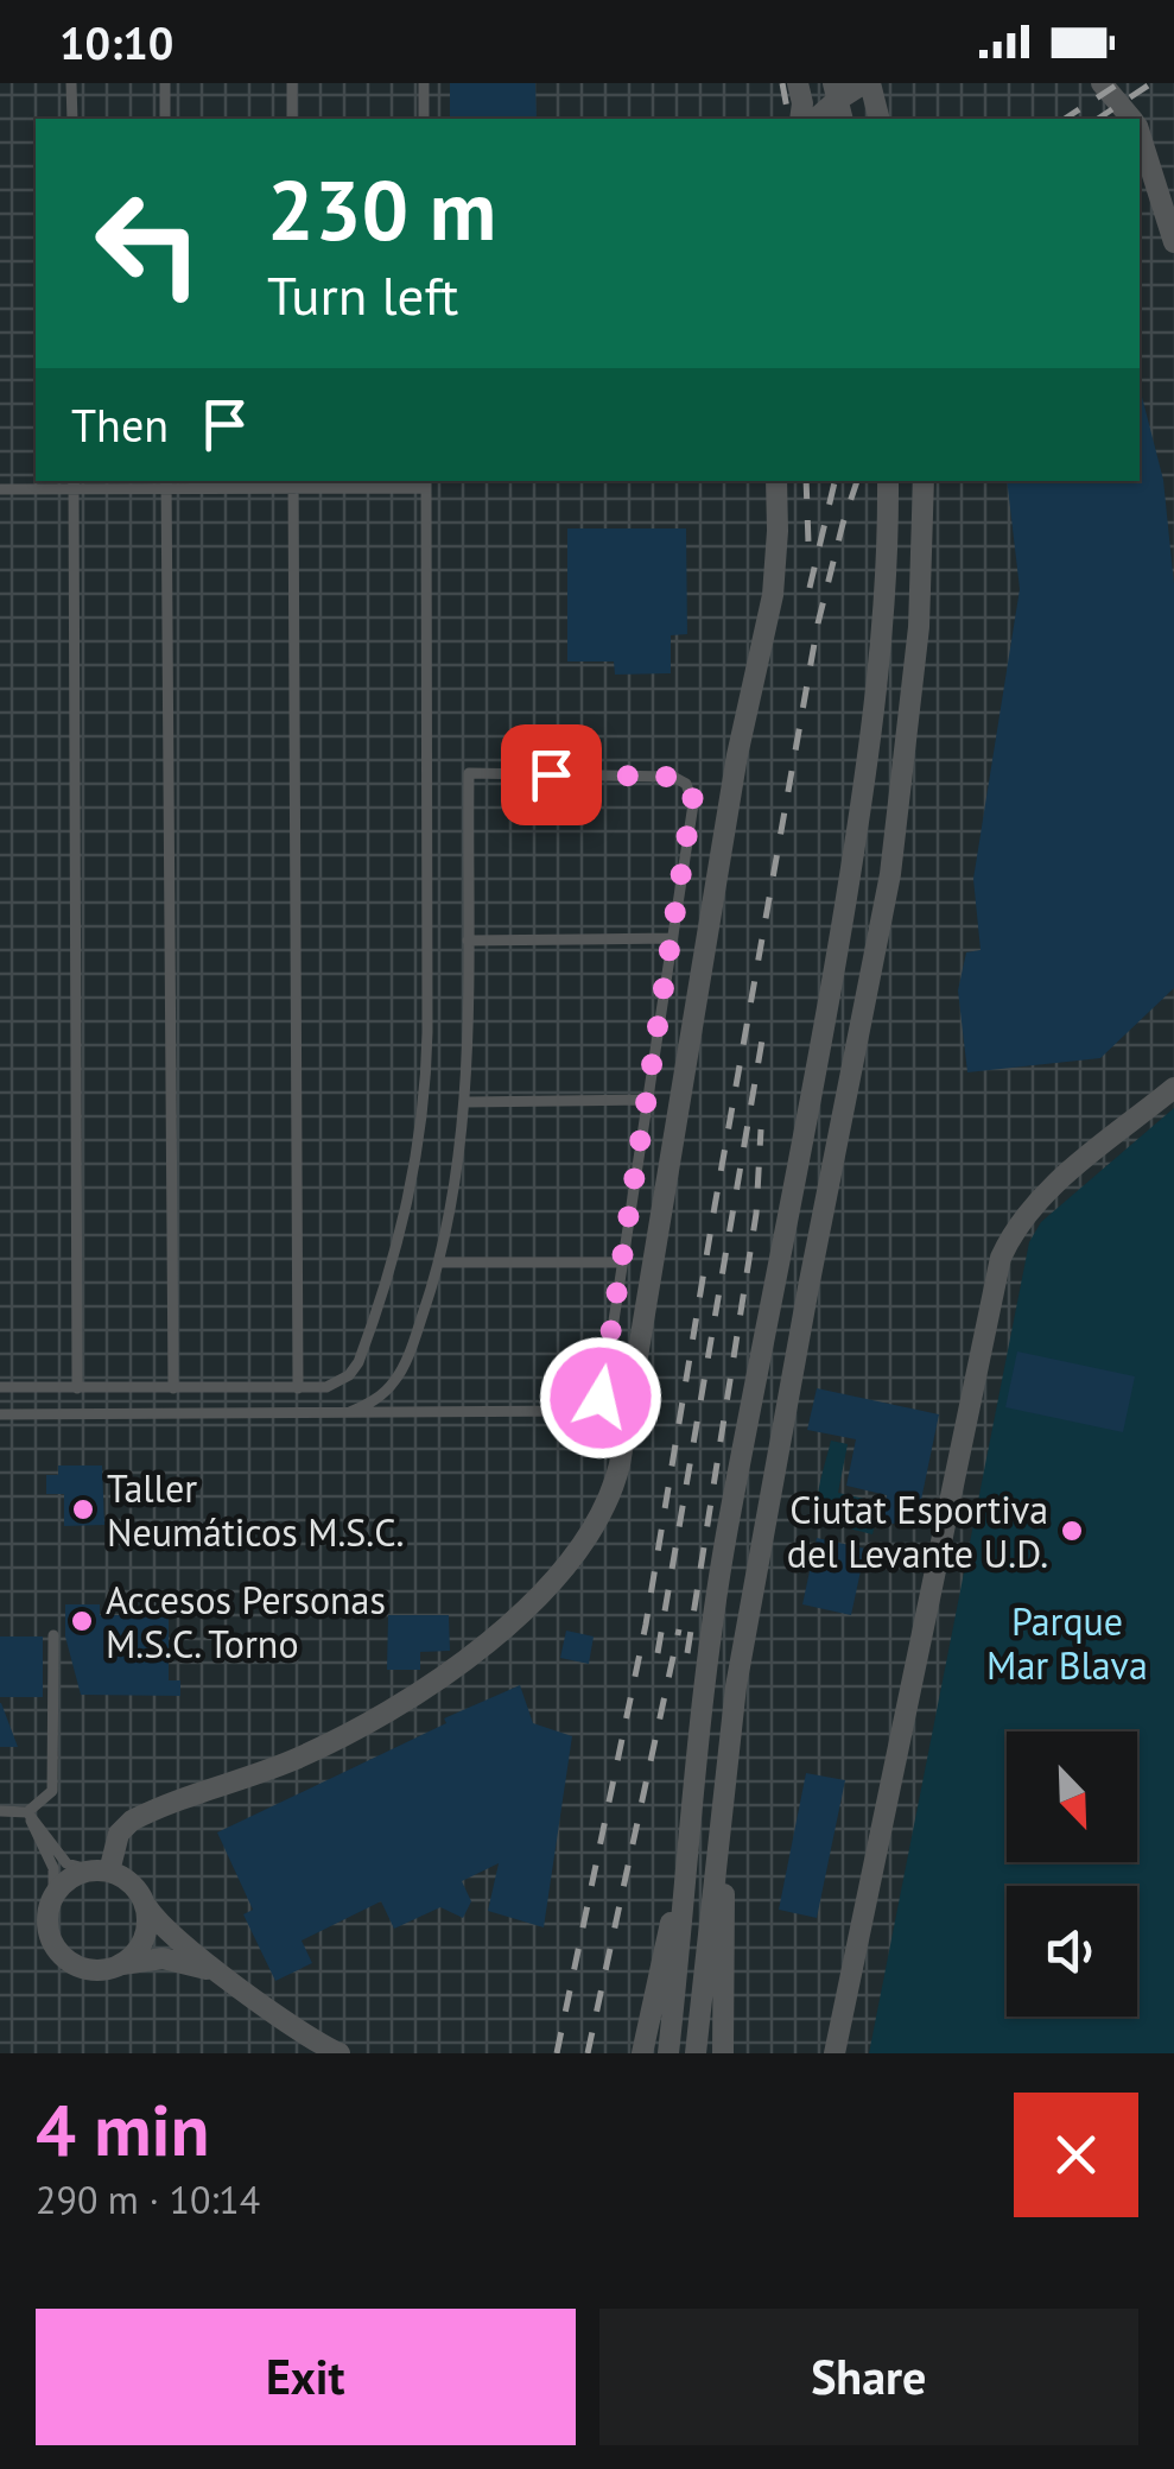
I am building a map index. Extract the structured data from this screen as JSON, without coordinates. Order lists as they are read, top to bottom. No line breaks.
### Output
{"parks":["Parque Mar Blava"],"places":["Taller Neumáticos M.S.C.","Ciutat Esportiva del Levante U.D.","Accesos Personas M.S.C. Torno"],"north":"bottom right","page":{"status":"10:10","turn":["230 m","Turn left"],"then":"Then","heading":["4 min","290 m · 10:14"],"buttons":["Exit","Share"]}}
